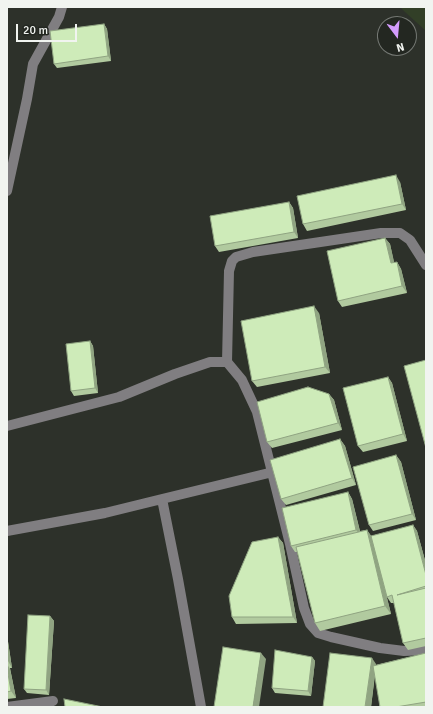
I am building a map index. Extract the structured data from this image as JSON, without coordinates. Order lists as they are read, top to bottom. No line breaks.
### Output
{"scale_bar":"20 m","north":"bottom"}
